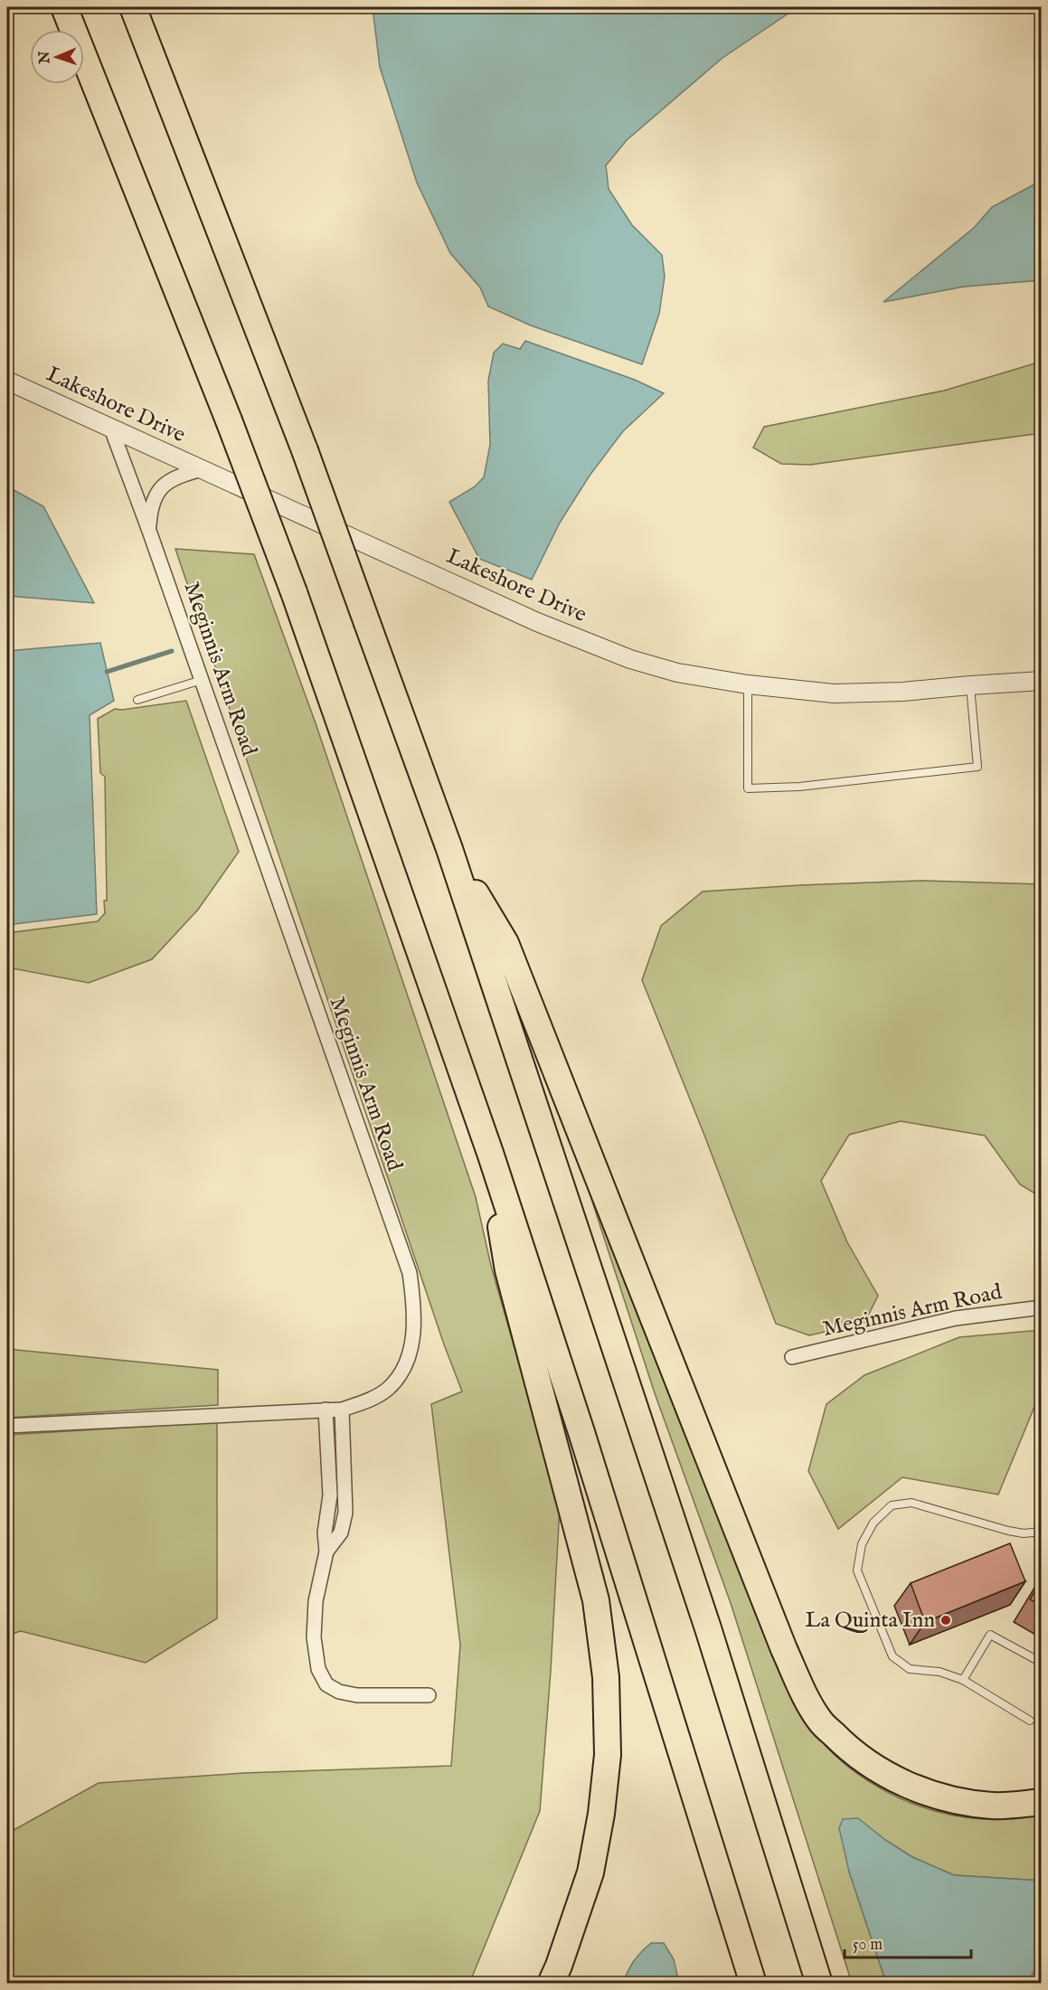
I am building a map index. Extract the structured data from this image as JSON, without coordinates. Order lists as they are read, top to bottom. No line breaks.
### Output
{"streets":{"street":["Lakeshore Drive","Meginnis Arm Road"]},"crossings":[["Lakeshore Drive","Meginnis Arm Road"]],"places":["La Quinta Inn"],"scale_bar":"50 m","north":"left"}
